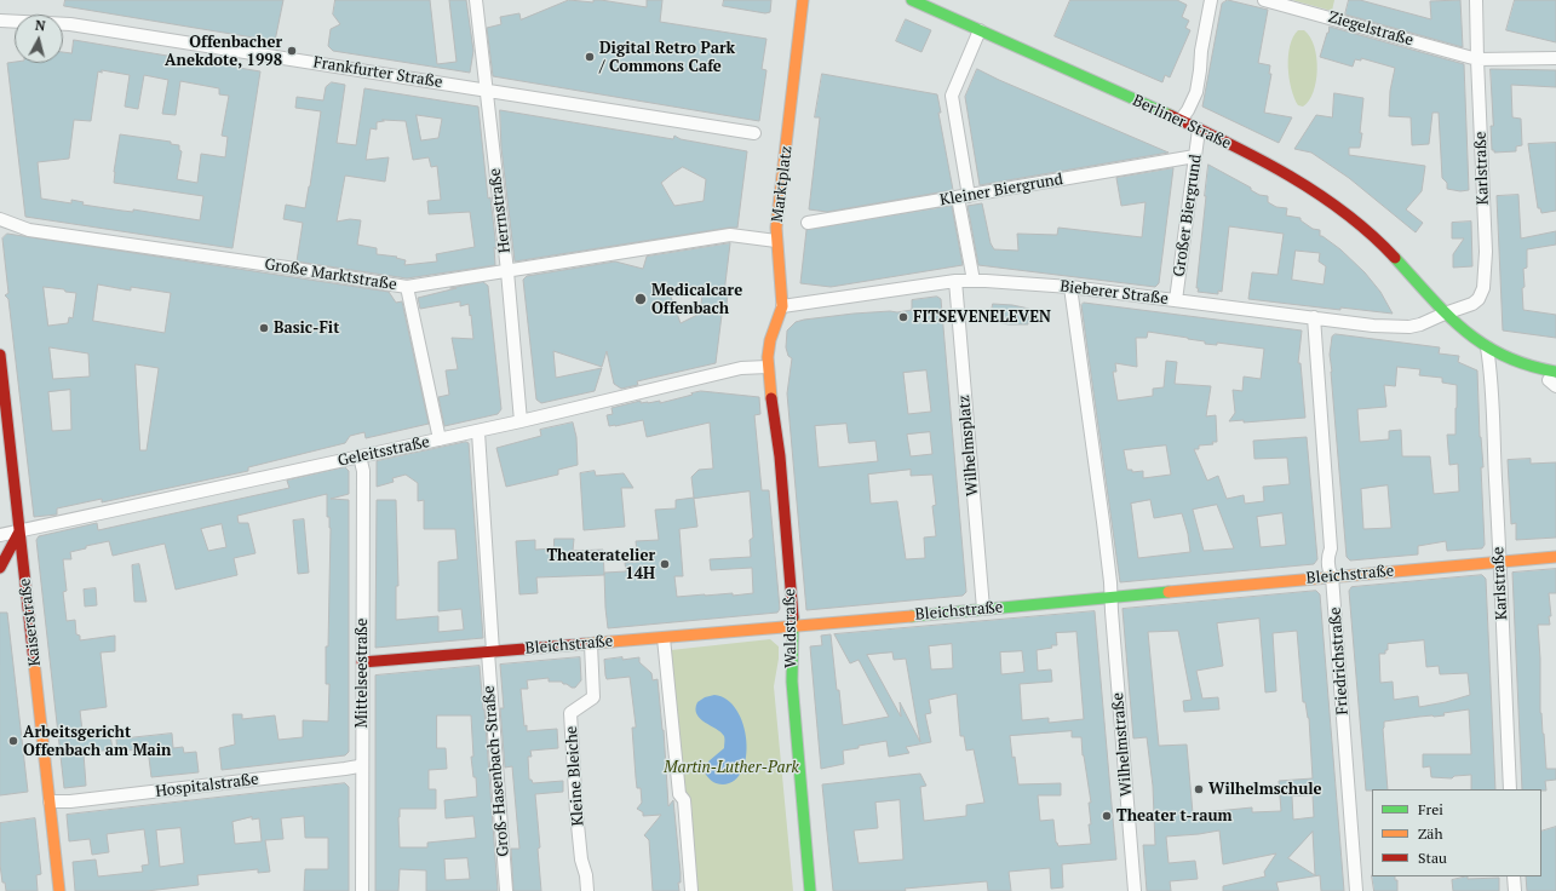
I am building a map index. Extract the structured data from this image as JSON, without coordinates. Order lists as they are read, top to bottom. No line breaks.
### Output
{"streets":{"street":["Ziegelstraße","Frankfurter Straße","Berliner Straße","Karlstraße","Marktplatz","Kleiner Biergrund","Herrnstraße","Großer Biergrund","Große Marktstraße","Bieberer Straße","Wilhelmsplatz","Geleitsstraße","Bleichstraße","Kaiserstraße","Waldstraße","Friedrichstraße","Mittelseestraße","Wilhelmstraße","Groß-Hasenbach-Straße","Kleine Bleiche","Hospitalstraße"]},"crossings":[["Ziegelstraße","Karlstraße"],["Frankfurter Straße","Herrnstraße"],["Berliner Straße","Karlstraße"],["Berliner Straße","Großer Biergrund"],["Berliner Straße","Bieberer Straße"],["Karlstraße","Bieberer Straße"],["Karlstraße","Bleichstraße"],["Marktplatz","Große Marktstraße"],["Marktplatz","Bieberer Straße"],["Marktplatz","Geleitsstraße"],["Marktplatz","Waldstraße"],["Kleiner Biergrund","Großer Biergrund"],["Herrnstraße","Große Marktstraße"],["Herrnstraße","Geleitsstraße"],["Großer Biergrund","Bieberer Straße"],["Bieberer Straße","Wilhelmsplatz"],["Bieberer Straße","Friedrichstraße"],["Wilhelmsplatz","Bleichstraße"],["Geleitsstraße","Kaiserstraße"],["Geleitsstraße","Waldstraße"],["Geleitsstraße","Mittelseestraße"],["Geleitsstraße","Groß-Hasenbach-Straße"],["Bleichstraße","Waldstraße"],["Bleichstraße","Friedrichstraße"],["Bleichstraße","Mittelseestraße"],["Bleichstraße","Wilhelmstraße"],["Bleichstraße","Groß-Hasenbach-Straße"],["Bleichstraße","Kleine Bleiche"],["Kaiserstraße","Hospitalstraße"],["Mittelseestraße","Hospitalstraße"]],"parks":["Martin-Luther-Park"],"places":["Offenbacher Anekdote, 1998","Digital Retro Park / Commons Cafe","Medicalcare Offenbach","FITSEVENELEVEN","Basic-Fit","Theateratelier 14H","Arbeitsgericht Offenbach am Main","Wilhelmschule","Theater t-raum"],"legend":["Frei","Zäh","Stau"],"north":"top"}
